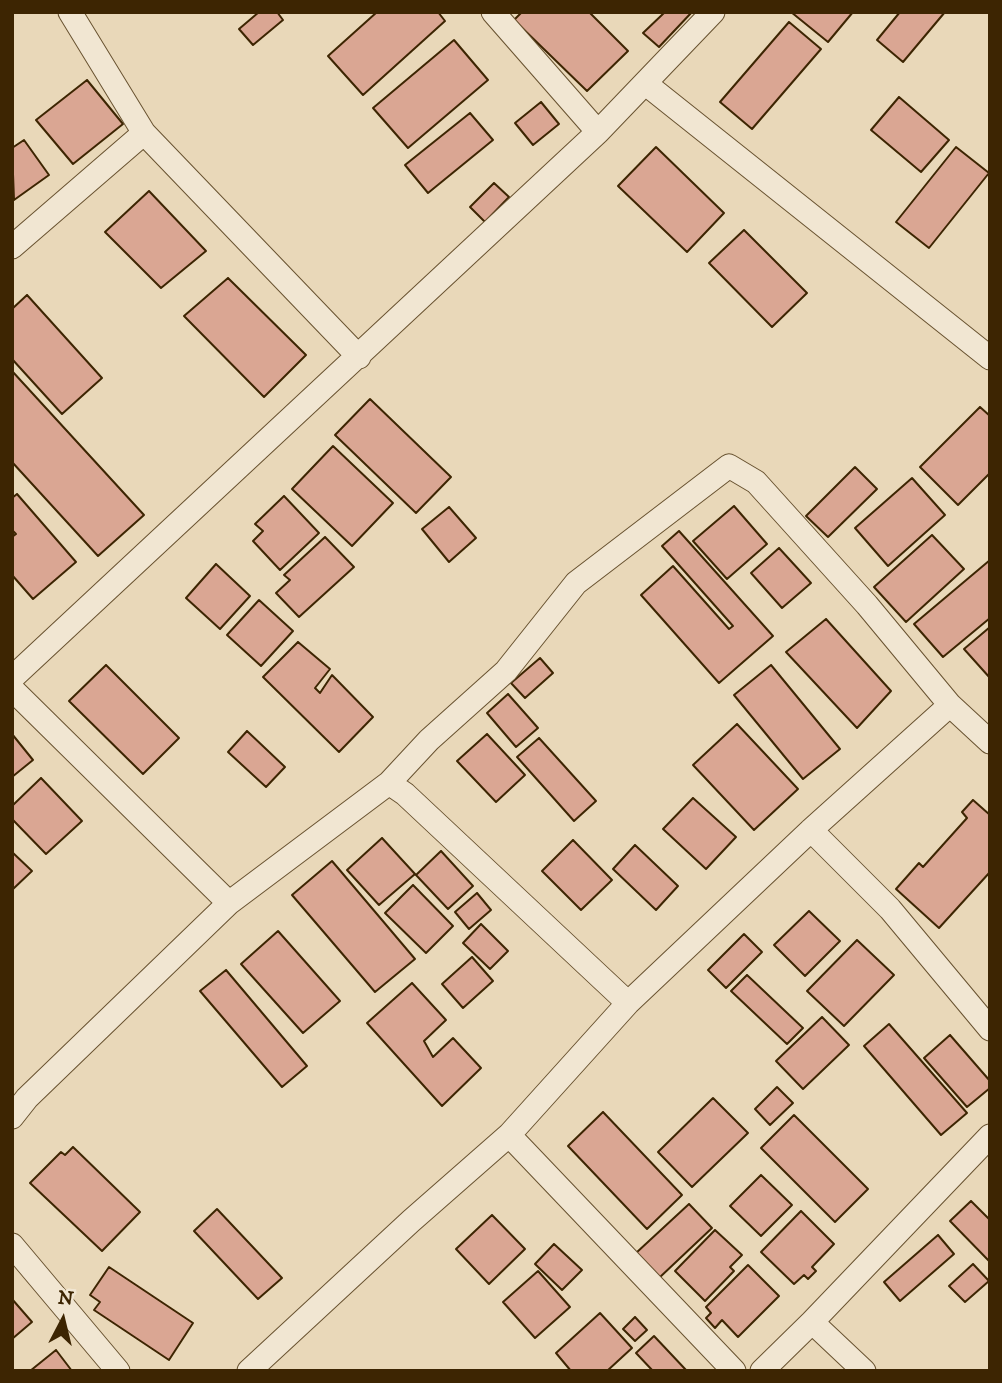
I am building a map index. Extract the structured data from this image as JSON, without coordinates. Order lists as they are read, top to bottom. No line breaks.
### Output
{"north":"top"}
